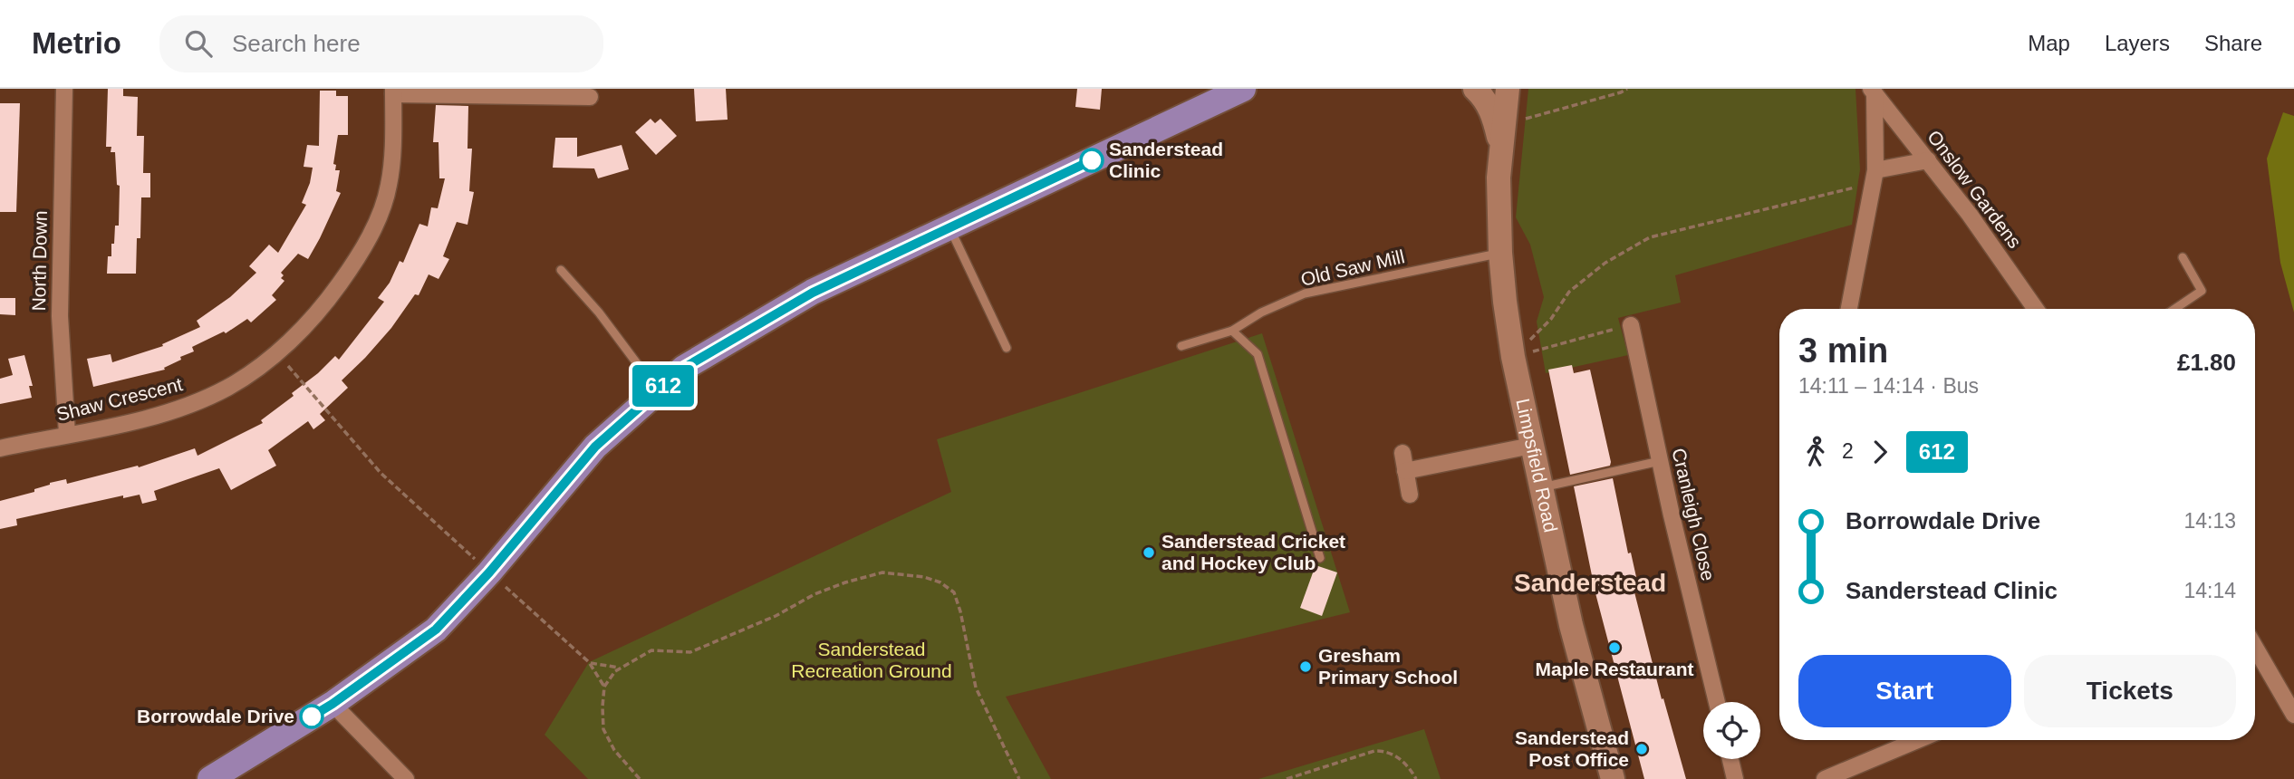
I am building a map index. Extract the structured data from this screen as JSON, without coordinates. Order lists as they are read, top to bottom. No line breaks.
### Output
{"streets":{"main road":["Limpsfield Road"],"street":["Onslow Gardens","North Down","Shaw Crescent","Cranleigh Close"],"lane":["Old Saw Mill"]},"crossings":[["North Down","Shaw Crescent"],["Old Saw Mill","Limpsfield Road"]],"districts":["Sanderstead"],"parks":["Sanderstead Recreation Ground"],"places":["Sanderstead Clinic","Sanderstead Cricket and Hockey Club","Maple Restaurant","Gresham Primary School","Borrowdale Drive","Sanderstead Post Office"],"lines":["bus line 612"],"page":{"header":"Metrio","search":"Search here","nav":["Map","Layers","Share"],"on_map":"612","heading":["3 min","14:11 – 14:14 · Bus","£1.80"],"legs":["2","612"],"list":[{"name":"Borrowdale Drive","value":"14:13"},{"name":"Sanderstead Clinic","value":"14:14"}],"buttons":["Start","Tickets"]}}
